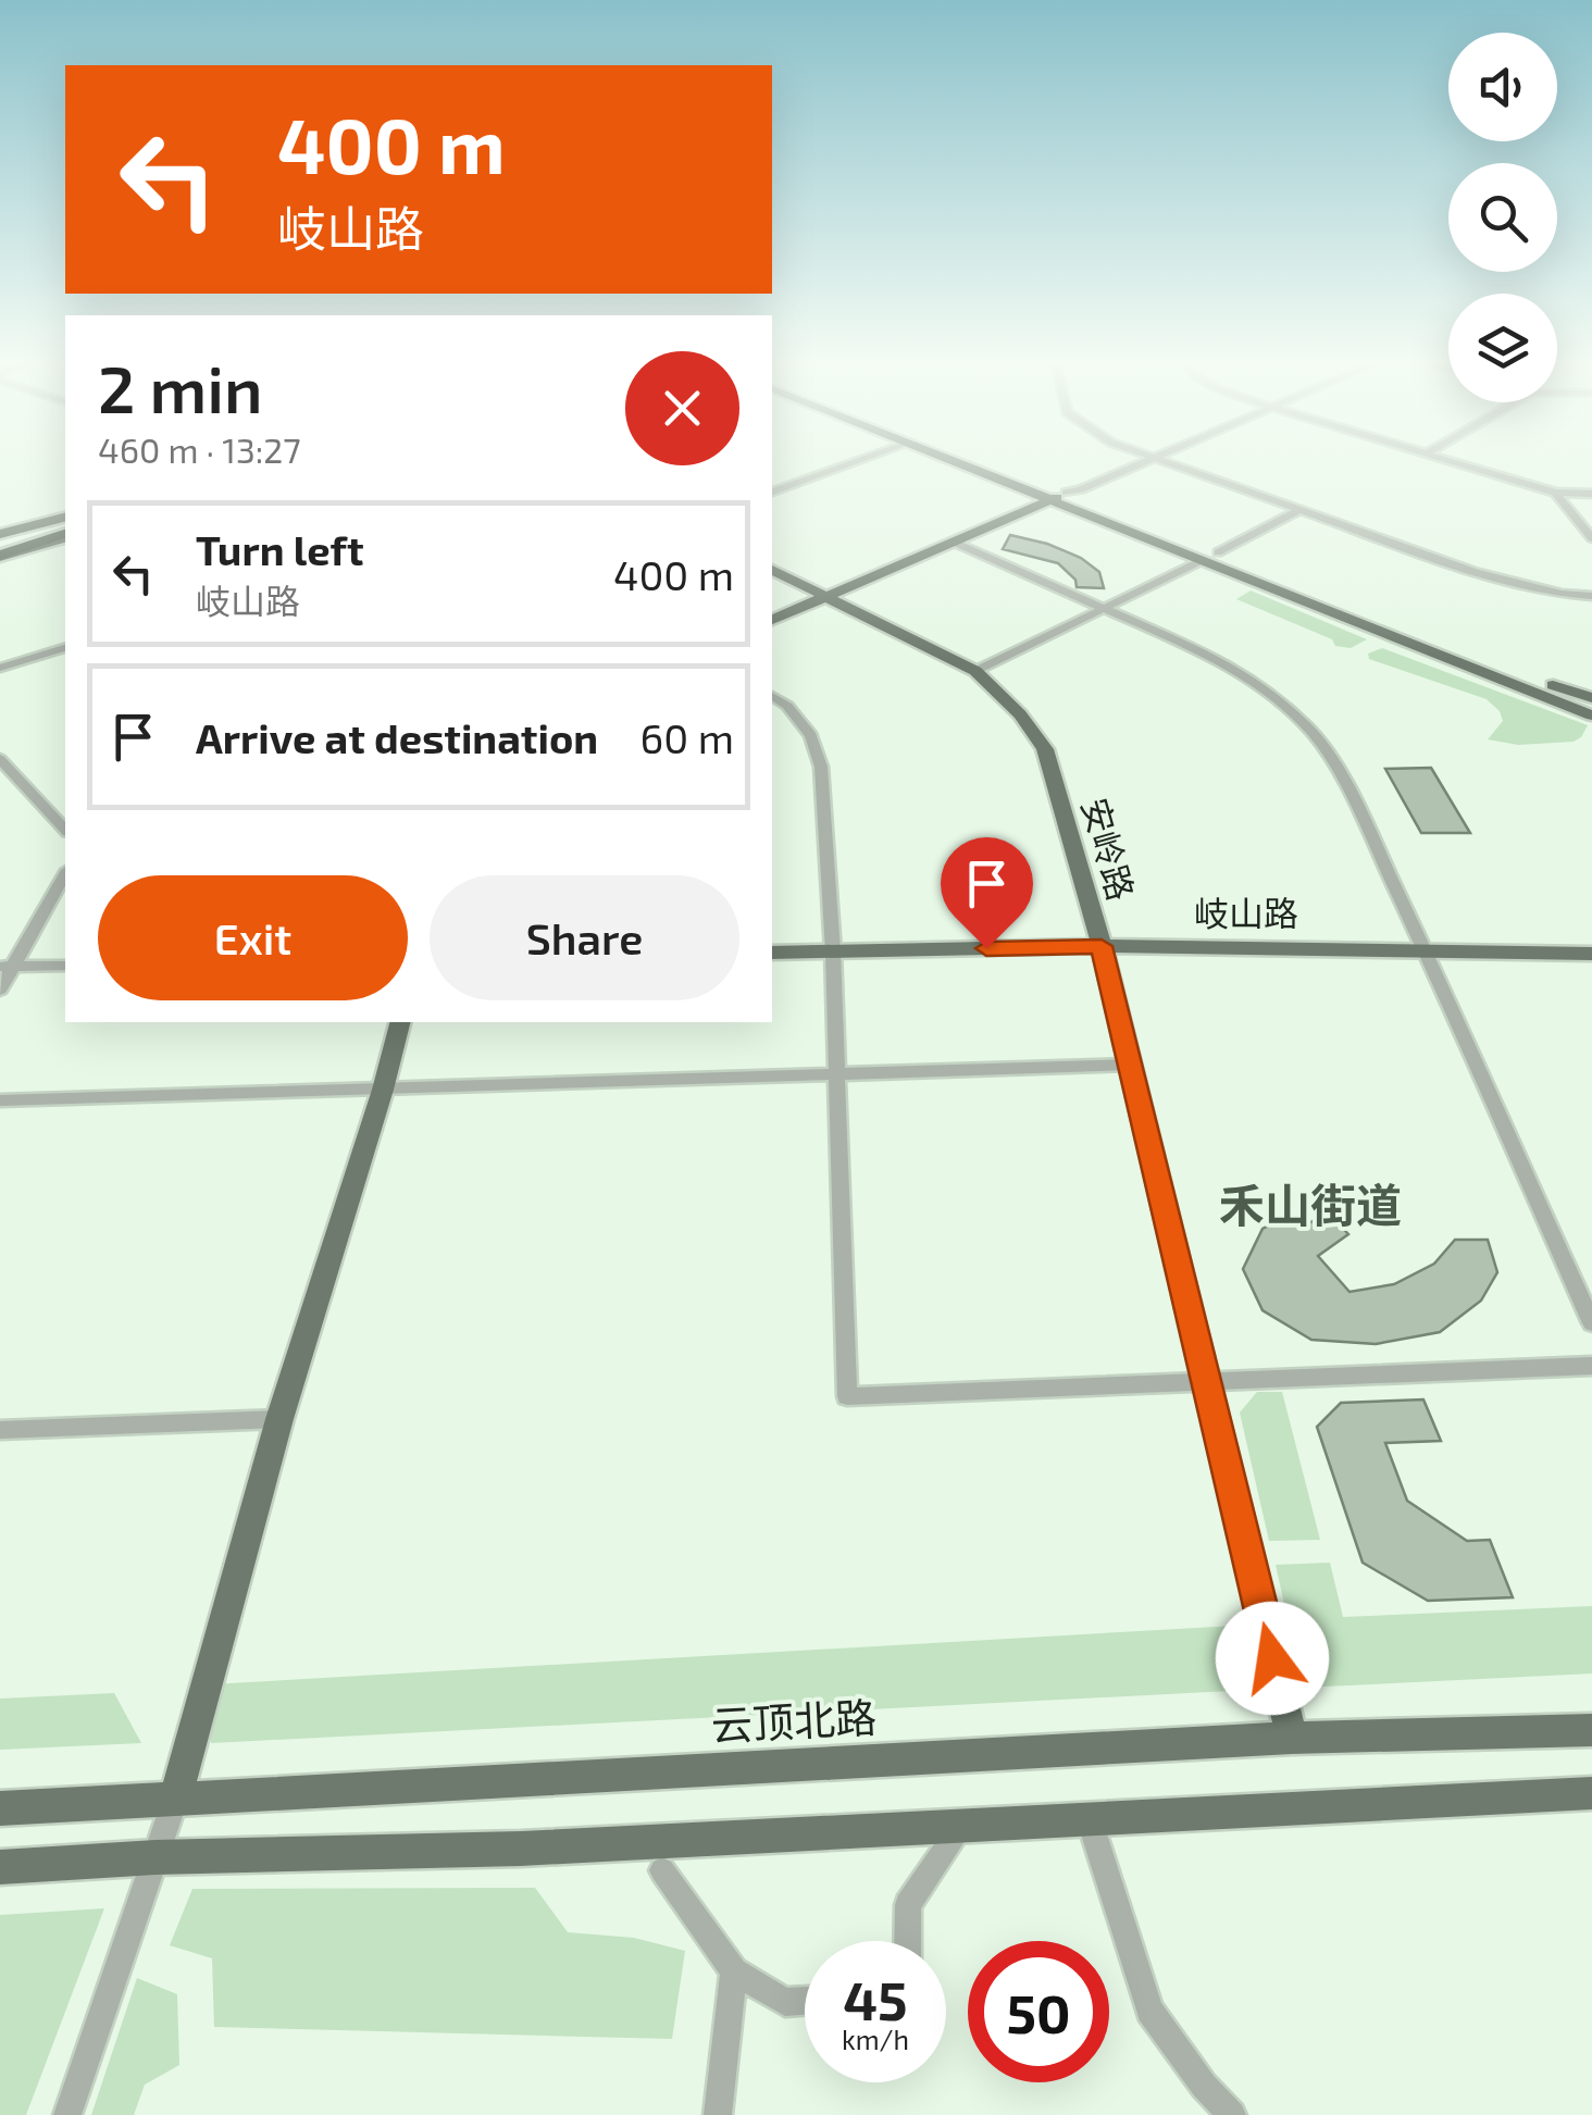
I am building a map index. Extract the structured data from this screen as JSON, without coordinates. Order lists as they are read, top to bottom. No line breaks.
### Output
{"streets":{"main road":["安岭路","岐山路","云顶北路"]},"crossings":[["安岭路","岐山路"],["安岭路","云顶北路"]],"districts":["禾山街道"],"page":{"turn":["400 m","岐山路"],"heading":["2 min","460 m · 13:27"],"list":[{"name":"Turn left","note":"岐山路","value":"400 m"},{"name":"Arrive at destination","value":"60 m"}],"buttons":["Exit","Share"],"speed":"45 km/h","limit":"50"}}
